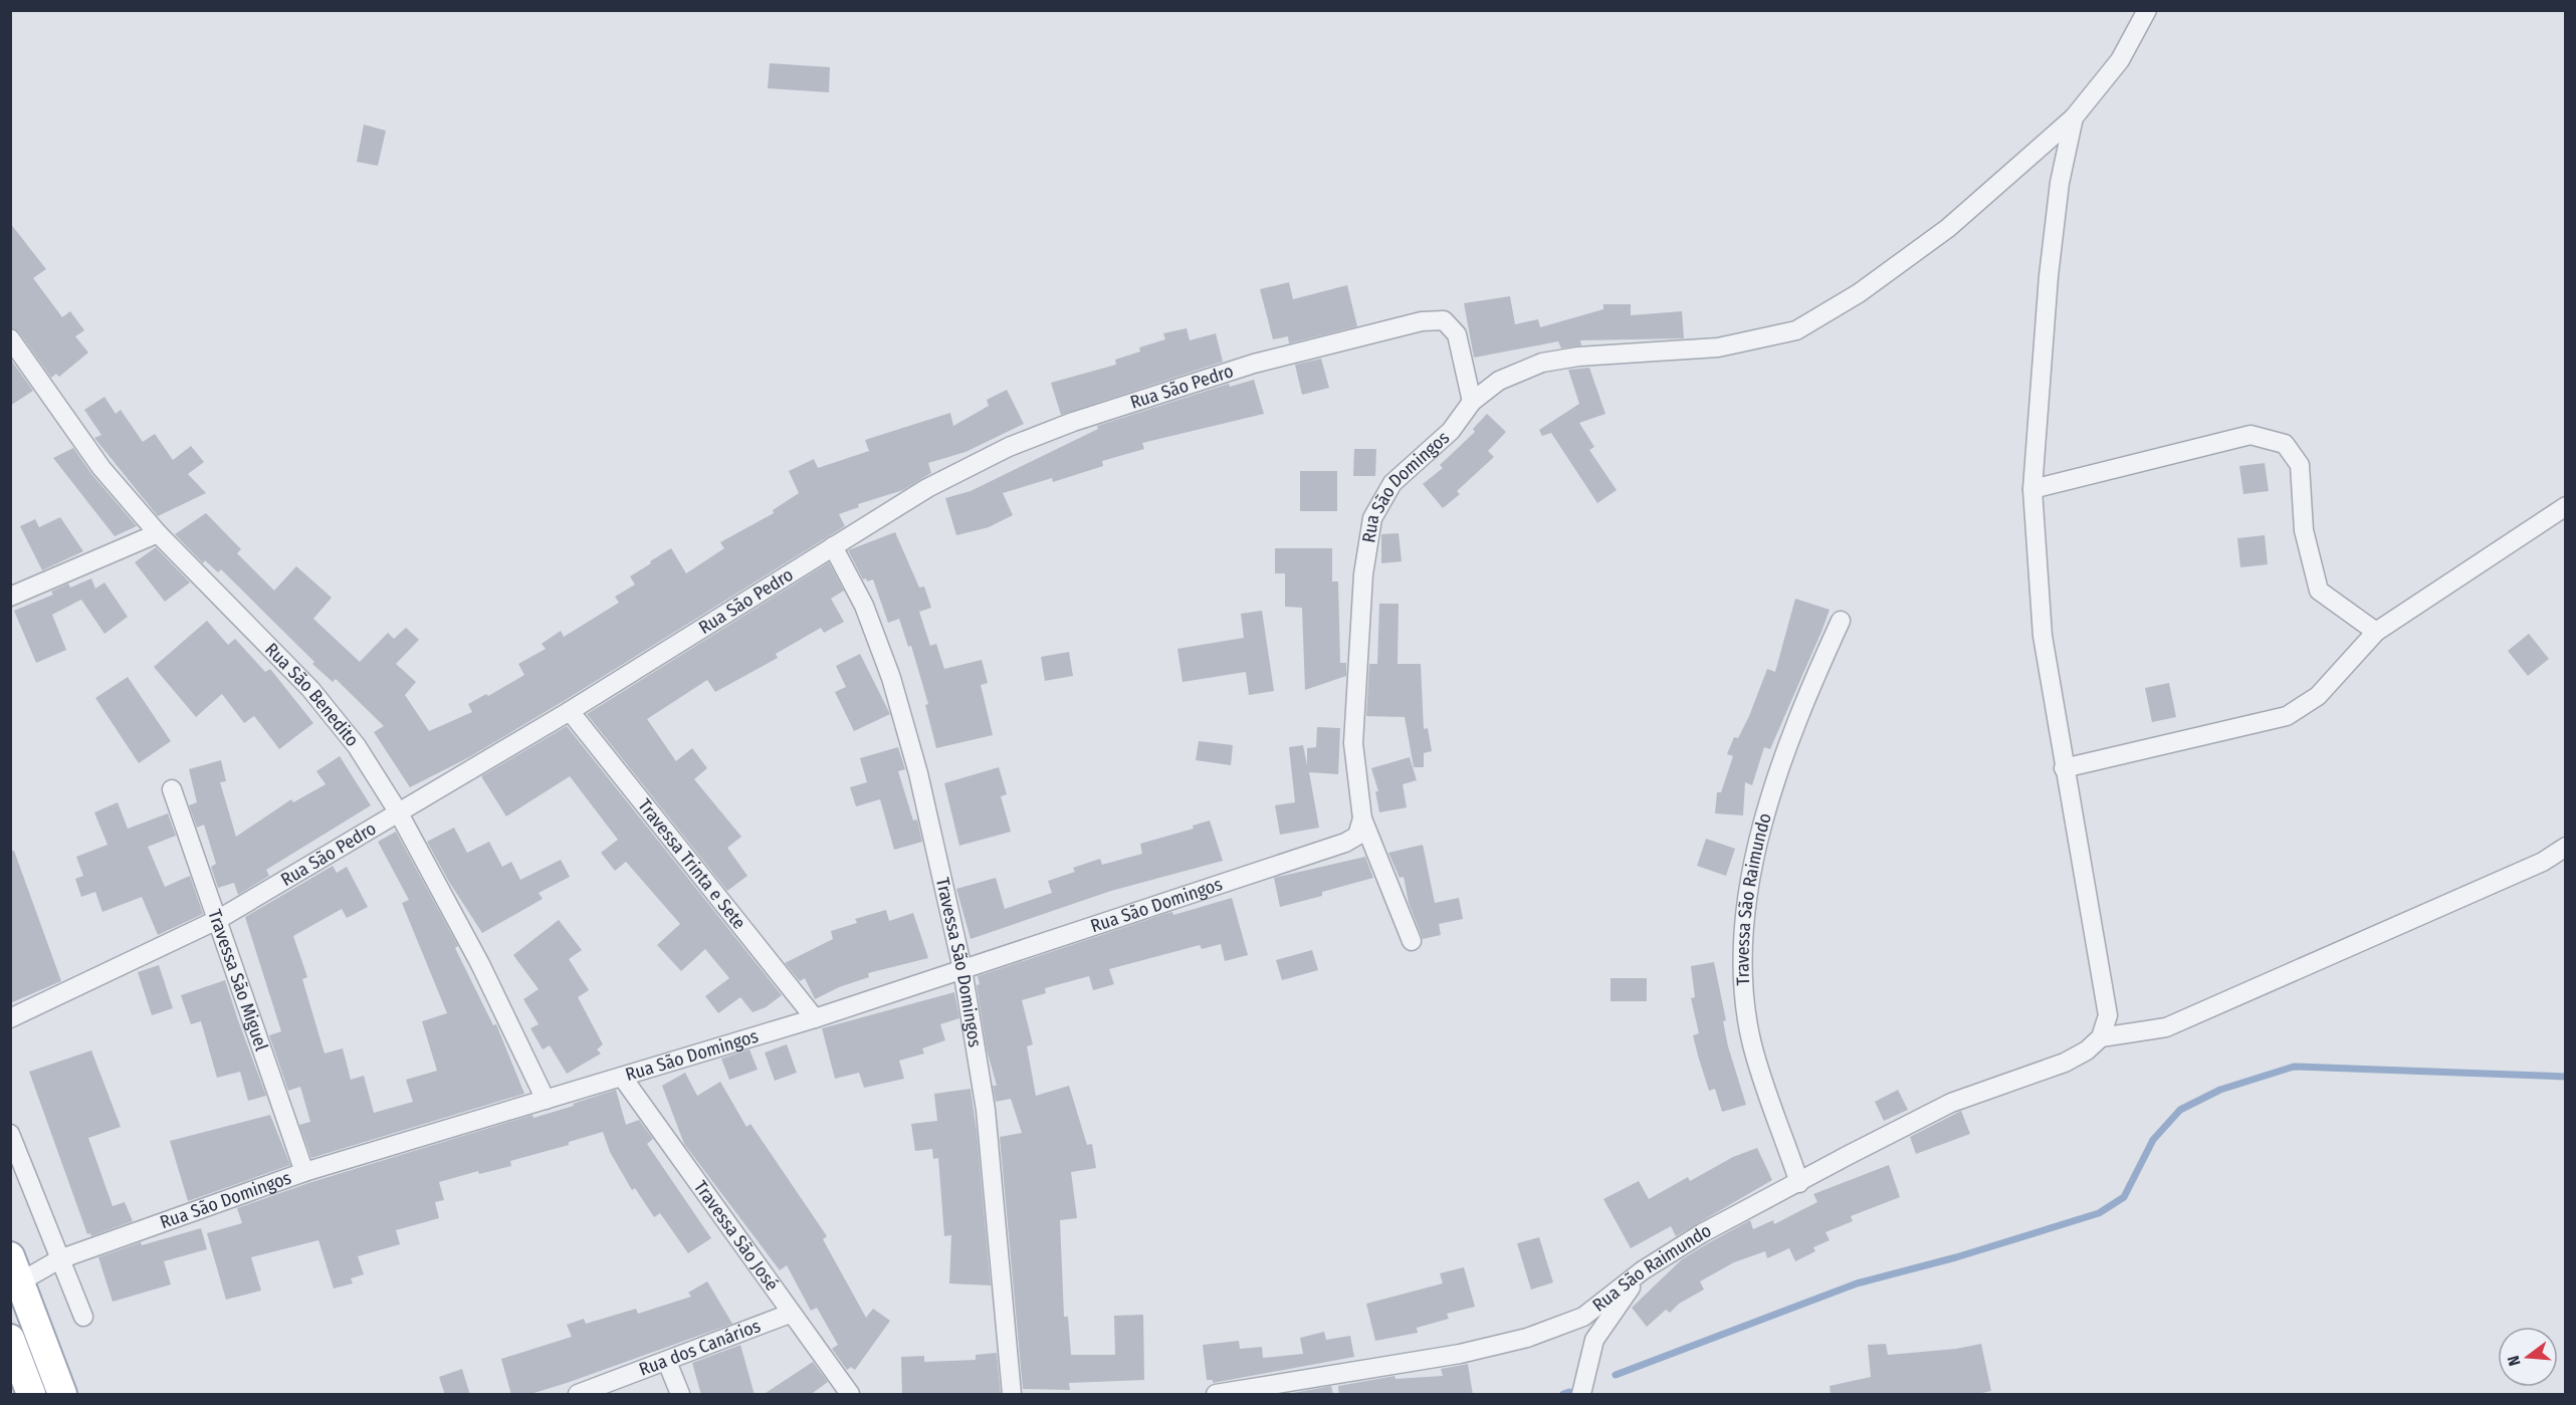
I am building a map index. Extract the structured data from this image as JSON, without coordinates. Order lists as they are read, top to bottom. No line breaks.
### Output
{"streets":{"street":["Rua São Pedro","Rua São Domingos","Rua São Benedito","Travessa Trinta e Sete","Travessa São Raimundo","Travessa São Domingos","Travessa São Miguel","Travessa São José","Rua São Raimundo","Rua dos Canários"]},"crossings":[["Rua São Pedro","Rua São Domingos"],["Rua São Pedro","Rua São Benedito"],["Rua São Pedro","Travessa Trinta e Sete"],["Rua São Pedro","Travessa São Domingos"],["Rua São Pedro","Travessa São Miguel"],["Rua São Domingos","Rua São Benedito"],["Rua São Domingos","Travessa Trinta e Sete"],["Rua São Domingos","Travessa São Domingos"],["Rua São Domingos","Travessa São Miguel"],["Rua São Domingos","Travessa São José"],["Travessa São Raimundo","Rua São Raimundo"],["Travessa São José","Rua dos Canários"]],"north":"left"}
